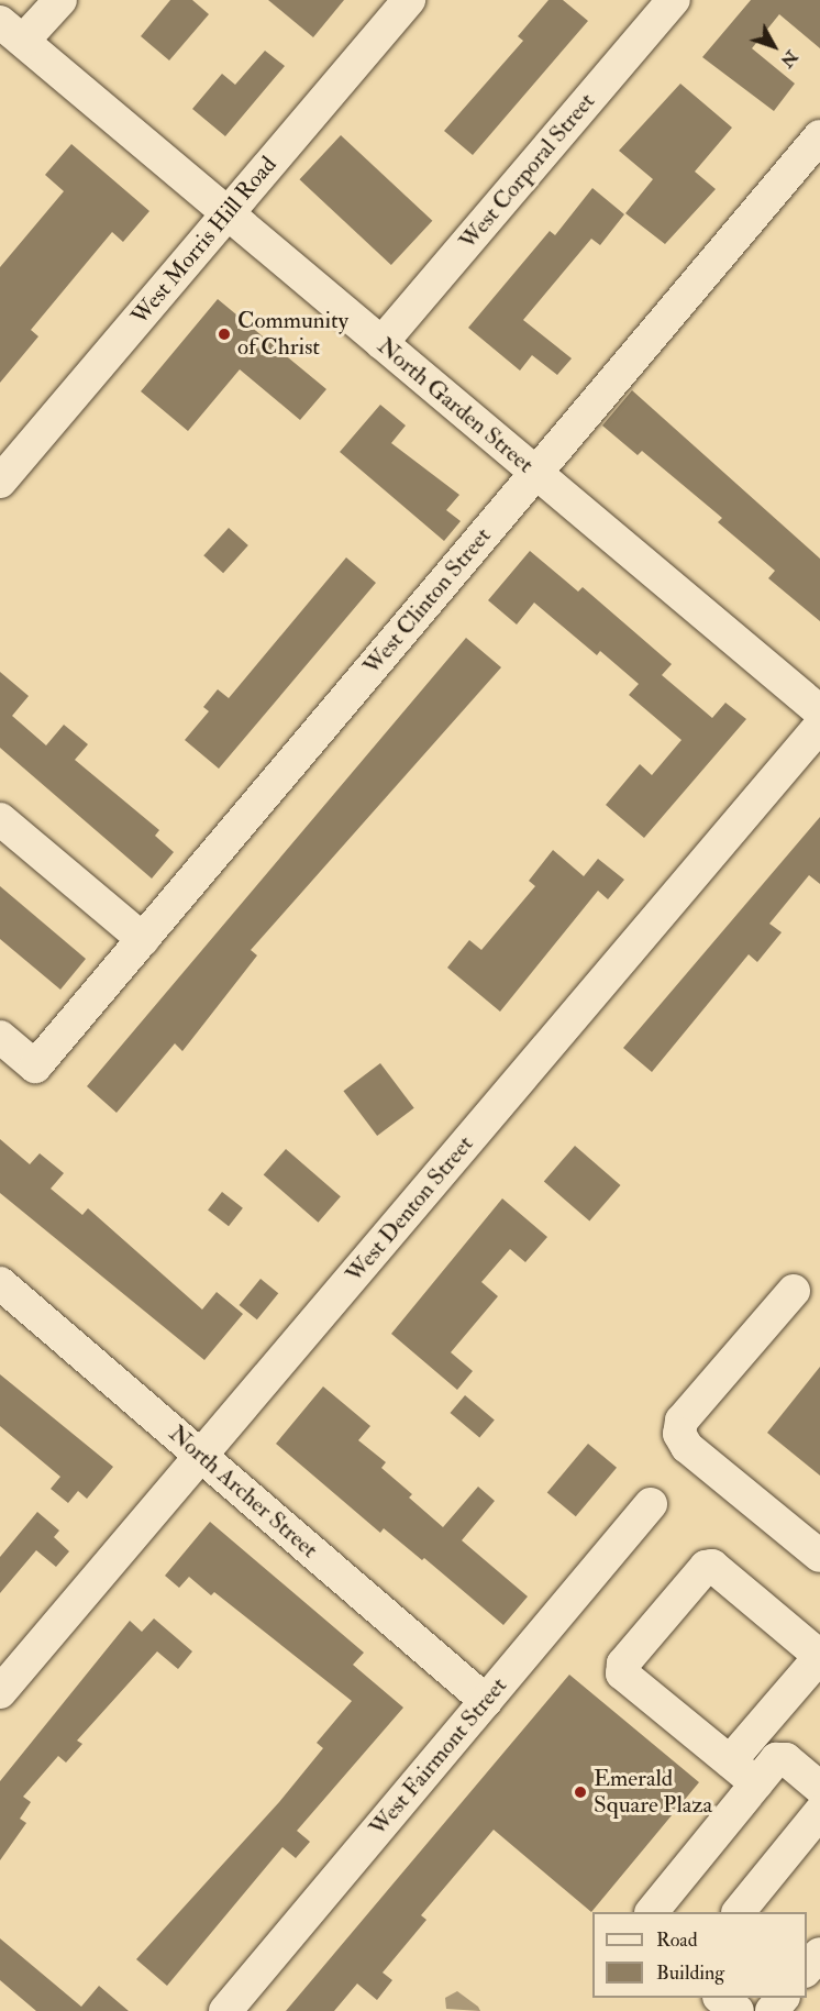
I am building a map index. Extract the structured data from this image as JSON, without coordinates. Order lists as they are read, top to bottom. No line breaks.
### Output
{"streets":{"street":["West Corporal Street","West Morris Hill Road","North Garden Street","West Clinton Street","West Denton Street","North Archer Street","West Fairmont Street"]},"crossings":[["West Corporal Street","North Garden Street"],["West Morris Hill Road","North Garden Street"],["North Garden Street","West Clinton Street"],["West Denton Street","North Archer Street"],["North Archer Street","West Fairmont Street"]],"places":["Community of Christ","Emerald Square Plaza"],"legend":["Road","Building"],"north":"bottom right"}
